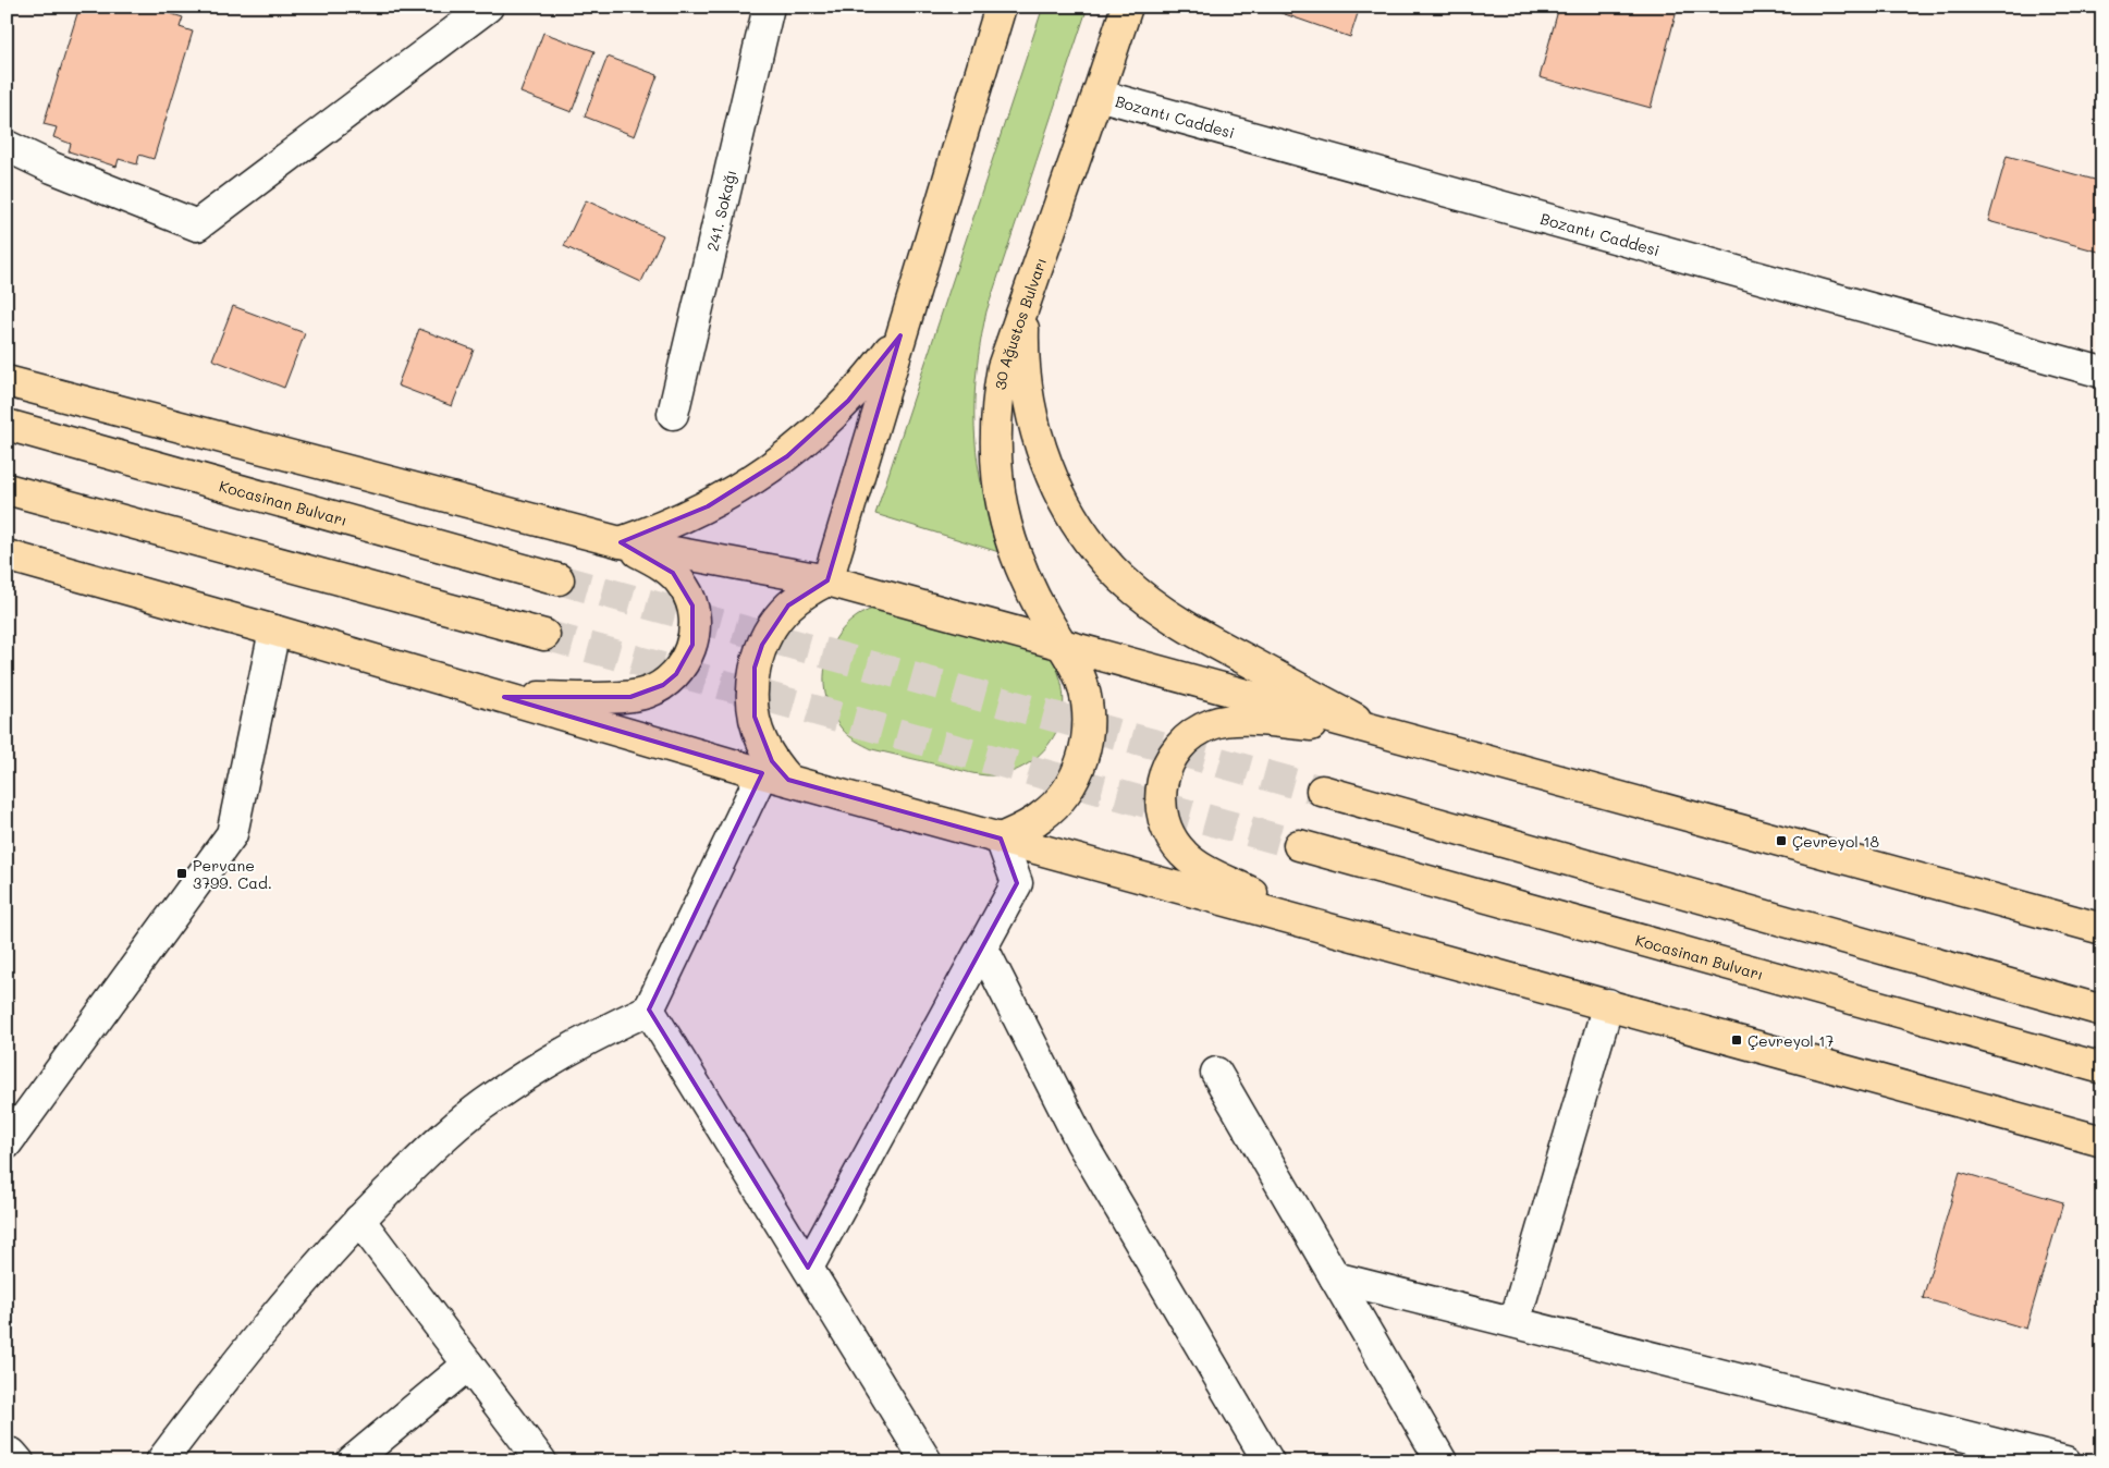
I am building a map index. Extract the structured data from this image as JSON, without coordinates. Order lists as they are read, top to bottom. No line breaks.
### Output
{"streets":{"main road":["30 Ağustos Bulvarı","Kocasinan Bulvarı"],"street":["Bozantı Caddesi","241. Sokağı"]},"crossings":[["Bozantı Caddesi","30 Ağustos Bulvarı"]],"places":{"transit":["Çevreyol 18","Pervane 3799. Cad.","Çevreyol 17"]}}
